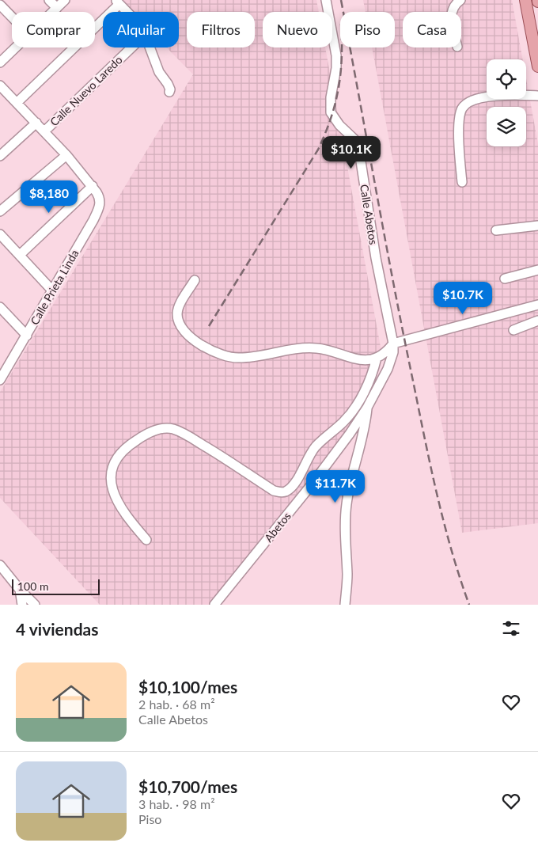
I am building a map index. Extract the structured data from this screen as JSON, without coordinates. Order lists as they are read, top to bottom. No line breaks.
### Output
{"streets":{"street":["Calle Nuevo Laredo","Calle Abetos","Calle Prieta Linda","Abetos"]},"crossings":[["Calle Abetos","Abetos"]],"scale_bar":"100 m","page":{"chip":["Comprar","Alquilar","Filtros","Nuevo","Piso","Casa"],"price":["$10.1K","$8,180","$10.7K","$11.7K"],"scale":"100 m","heading":"4 viviendas","list":[{"name":"$10,100/mes","note":"2 hab. · 68 m² · Calle Abetos"},{"name":"$10,700/mes","note":"3 hab. · 98 m² · Piso"}]}}
